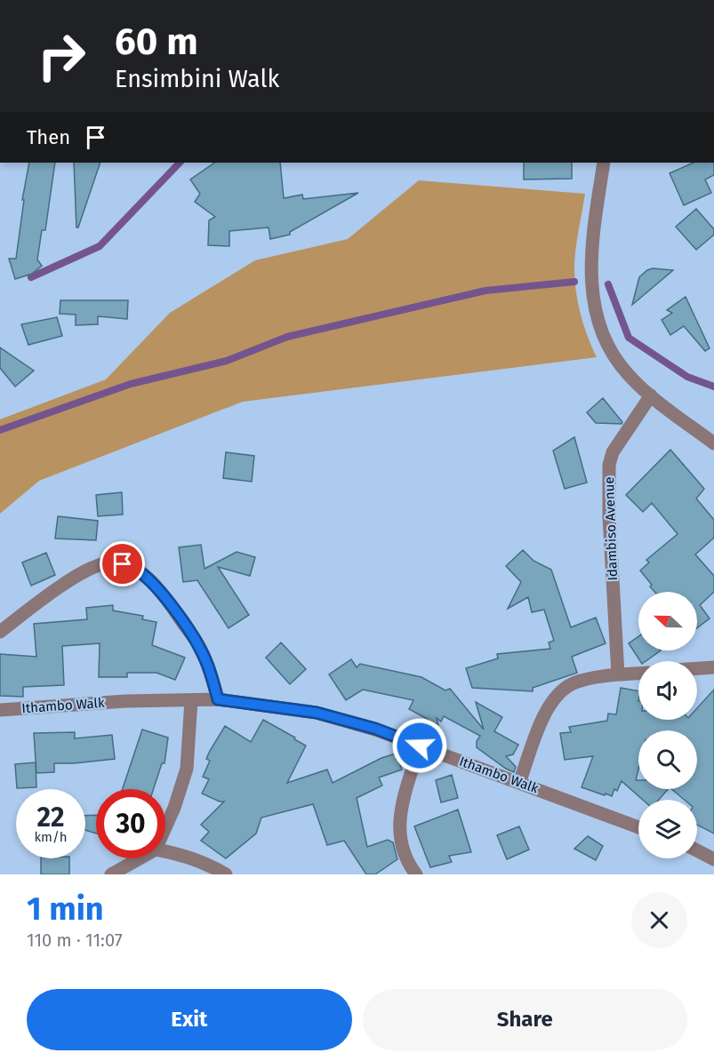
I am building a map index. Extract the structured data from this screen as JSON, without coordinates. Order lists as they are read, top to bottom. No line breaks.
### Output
{"streets":{"street":["Idambiso Avenue","Ithambo Walk"]},"north":"left","page":{"turn":["60 m","Ensimbini Walk"],"then":"Then","speed":"22 km/h","limit":"30","heading":["1 min","110 m · 11:07"],"buttons":["Exit","Share"]}}
